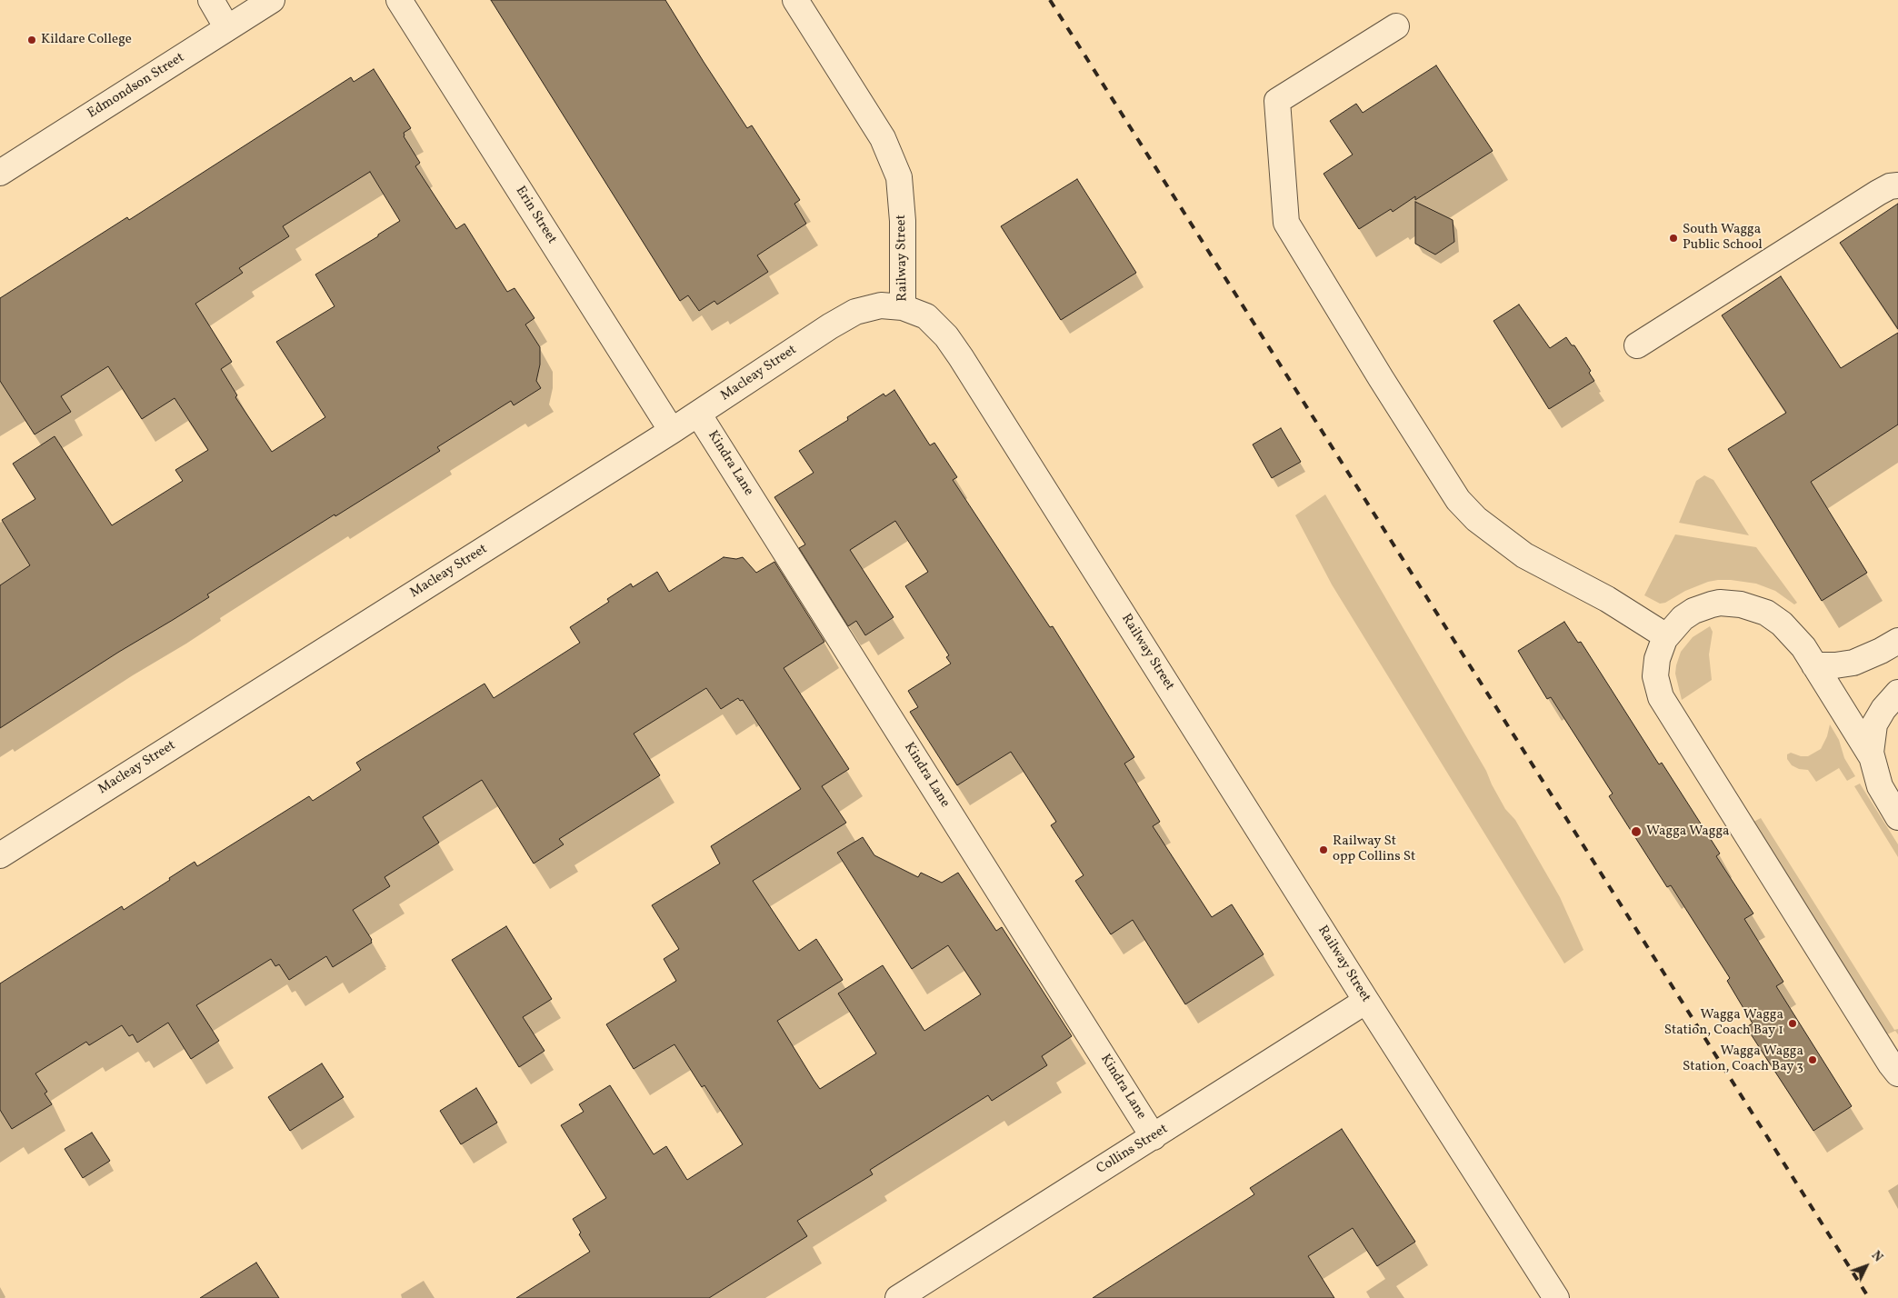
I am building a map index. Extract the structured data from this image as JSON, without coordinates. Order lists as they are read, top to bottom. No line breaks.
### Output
{"streets":{"street":["Edmondson Street","Erin Street","Railway Street","Macleay Street","Kindra Lane","Collins Street"]},"crossings":[["Erin Street","Macleay Street"],["Railway Street","Macleay Street"],["Railway Street","Collins Street"],["Macleay Street","Kindra Lane"],["Kindra Lane","Collins Street"]],"places":["Kildare College","South Wagga Public School","Wagga Wagga","Railway St opp Collins St","Wagga Wagga Station, Coach Bay 1","Wagga Wagga Station, Coach Bay 3"],"north":"top right"}
